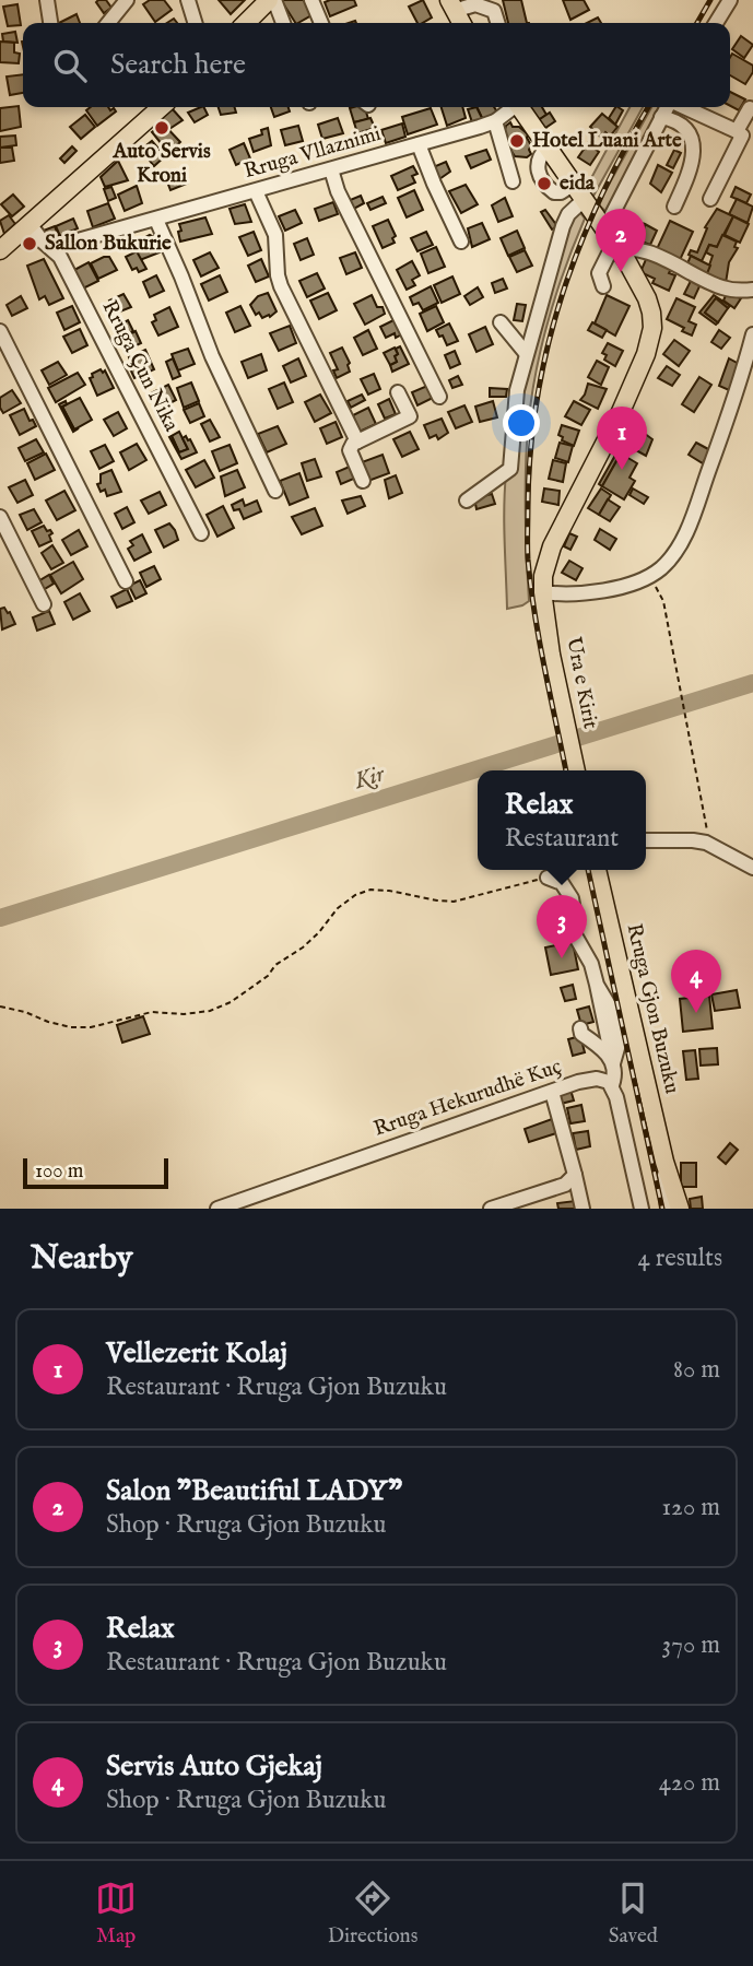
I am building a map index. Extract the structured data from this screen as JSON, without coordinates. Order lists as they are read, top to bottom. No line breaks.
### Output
{"streets":{"main road":["Ura e Kirit","Rruga Gjon Buzuku"],"street":["Rruga Vllaznimi","Rruga Çun Nika","Rruga Hekurudhë Kuç"]},"crossings":[["Rruga Vllaznimi","Rruga Çun Nika"]],"water":["Kir"],"places":["Auto Servis Kroni","Hotel Luani Arte","eida","Sallon Bukurie"],"scale_bar":"100 m","page":{"search":"Search here","pins":["2","1","3","4"],"popup":["Relax","Restaurant"],"scale":"100 m","heading":["Nearby","4 results"],"list":[{"mark":"1","name":"Vellezerit Kolaj","note":"Restaurant · Rruga Gjon Buzuku","value":"80 m"},{"mark":"2","name":"Salon \"Beautiful LADY\"","note":"Shop · Rruga Gjon Buzuku","value":"120 m"},{"mark":"3","name":"Relax","note":"Restaurant · Rruga Gjon Buzuku","value":"370 m"},{"mark":"4","name":"Servis Auto Gjekaj","note":"Shop · Rruga Gjon Buzuku","value":"420 m"}],"nav":["Map","Directions","Saved"]}}
